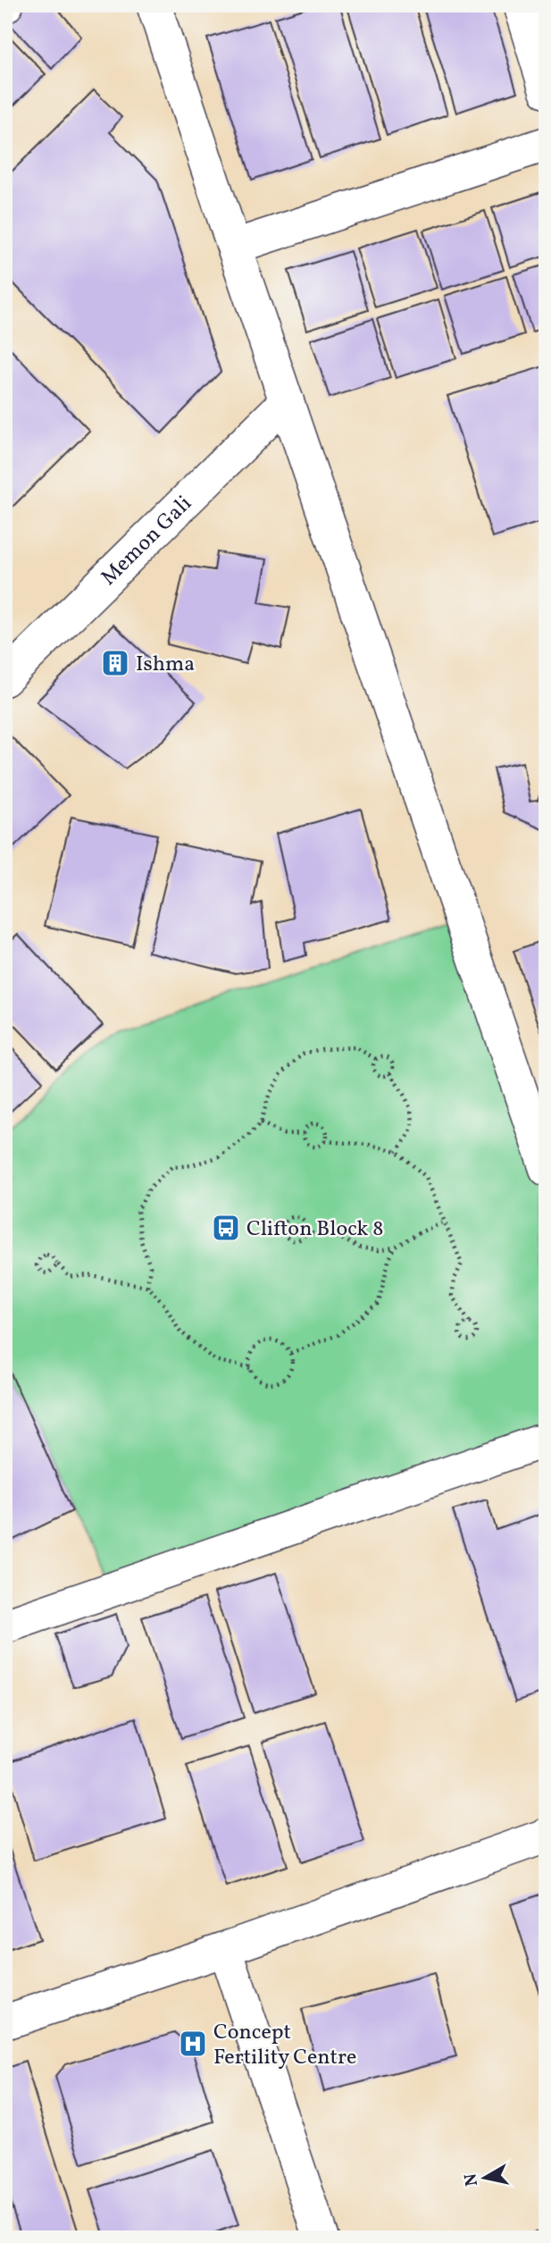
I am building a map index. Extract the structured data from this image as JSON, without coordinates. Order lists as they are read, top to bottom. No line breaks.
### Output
{"streets":{"street":["Memon Gali"]},"places":{"building":["Ishma"],"bus stop":["Clifton Block 8"],"hospital":["Concept Fertility Centre"]},"north":"left"}
